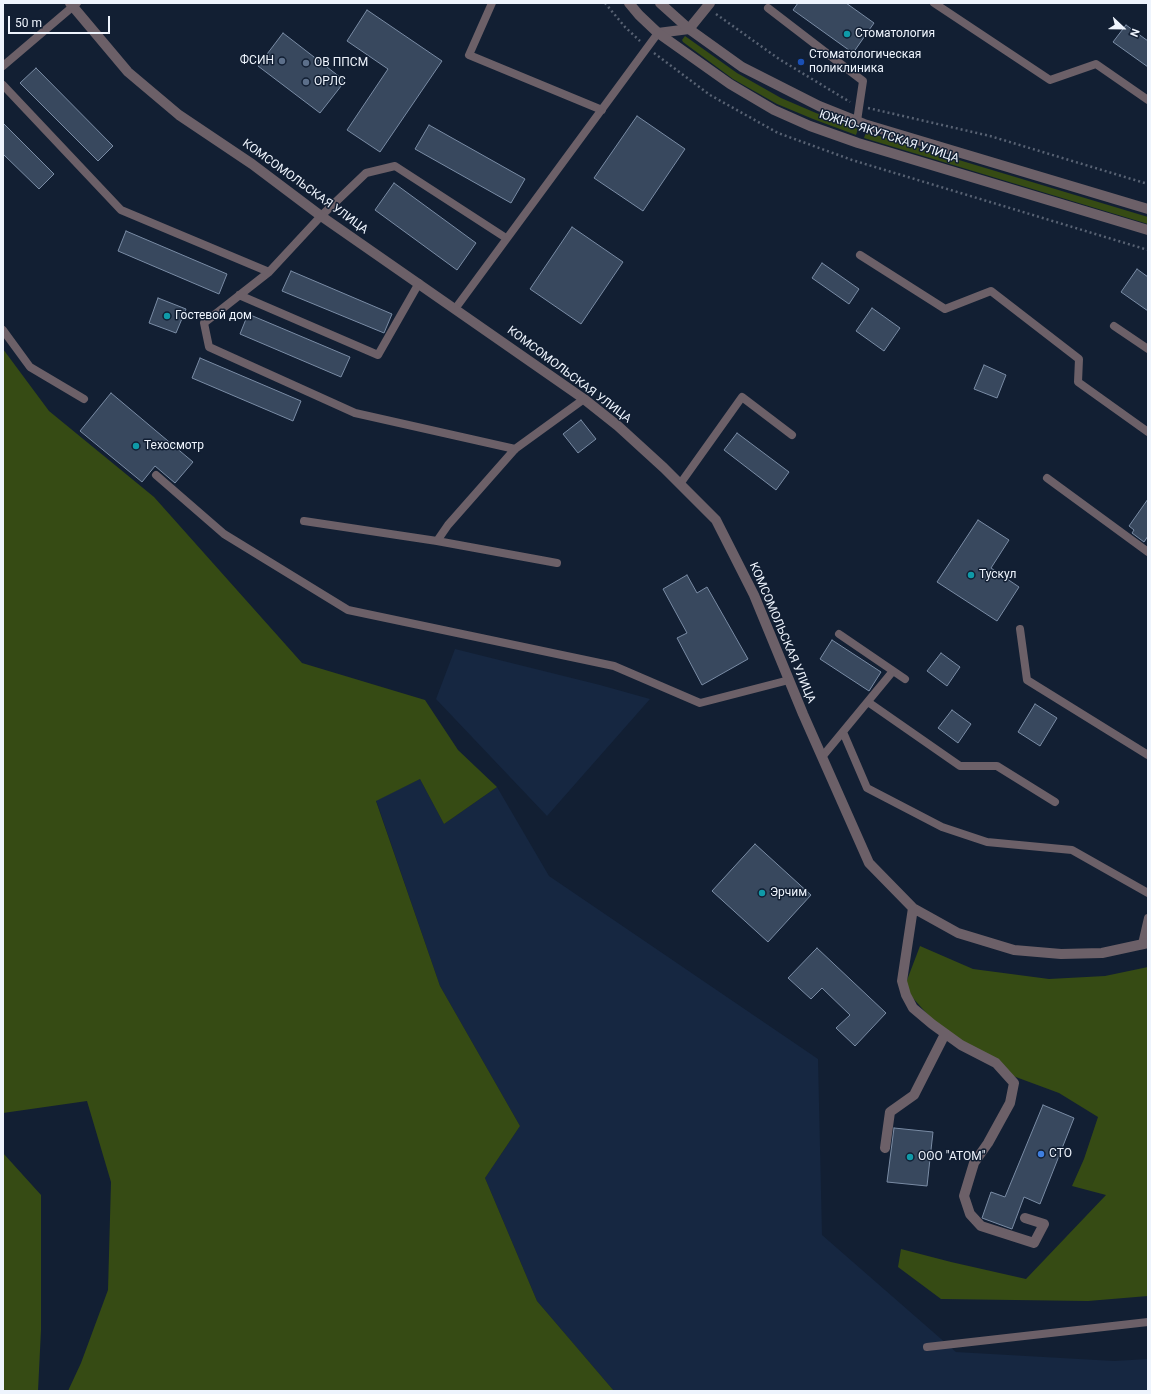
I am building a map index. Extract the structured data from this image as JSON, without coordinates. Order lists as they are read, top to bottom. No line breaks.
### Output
{"streets":{"street":["ЮЖНО-ЯКУТСКАЯ УЛИЦА","КОМСОМОЛЬСКАЯ УЛИЦА"]},"places":["Стоматология","ФСИН","Стоматологическая поликлиника","ОВ ППСМ","ОРЛС","Гостевой дом","Техосмотр","Тускул","Эрчим","СТО","ООО \"АТОМ\""],"scale_bar":"50 m","north":"right"}
